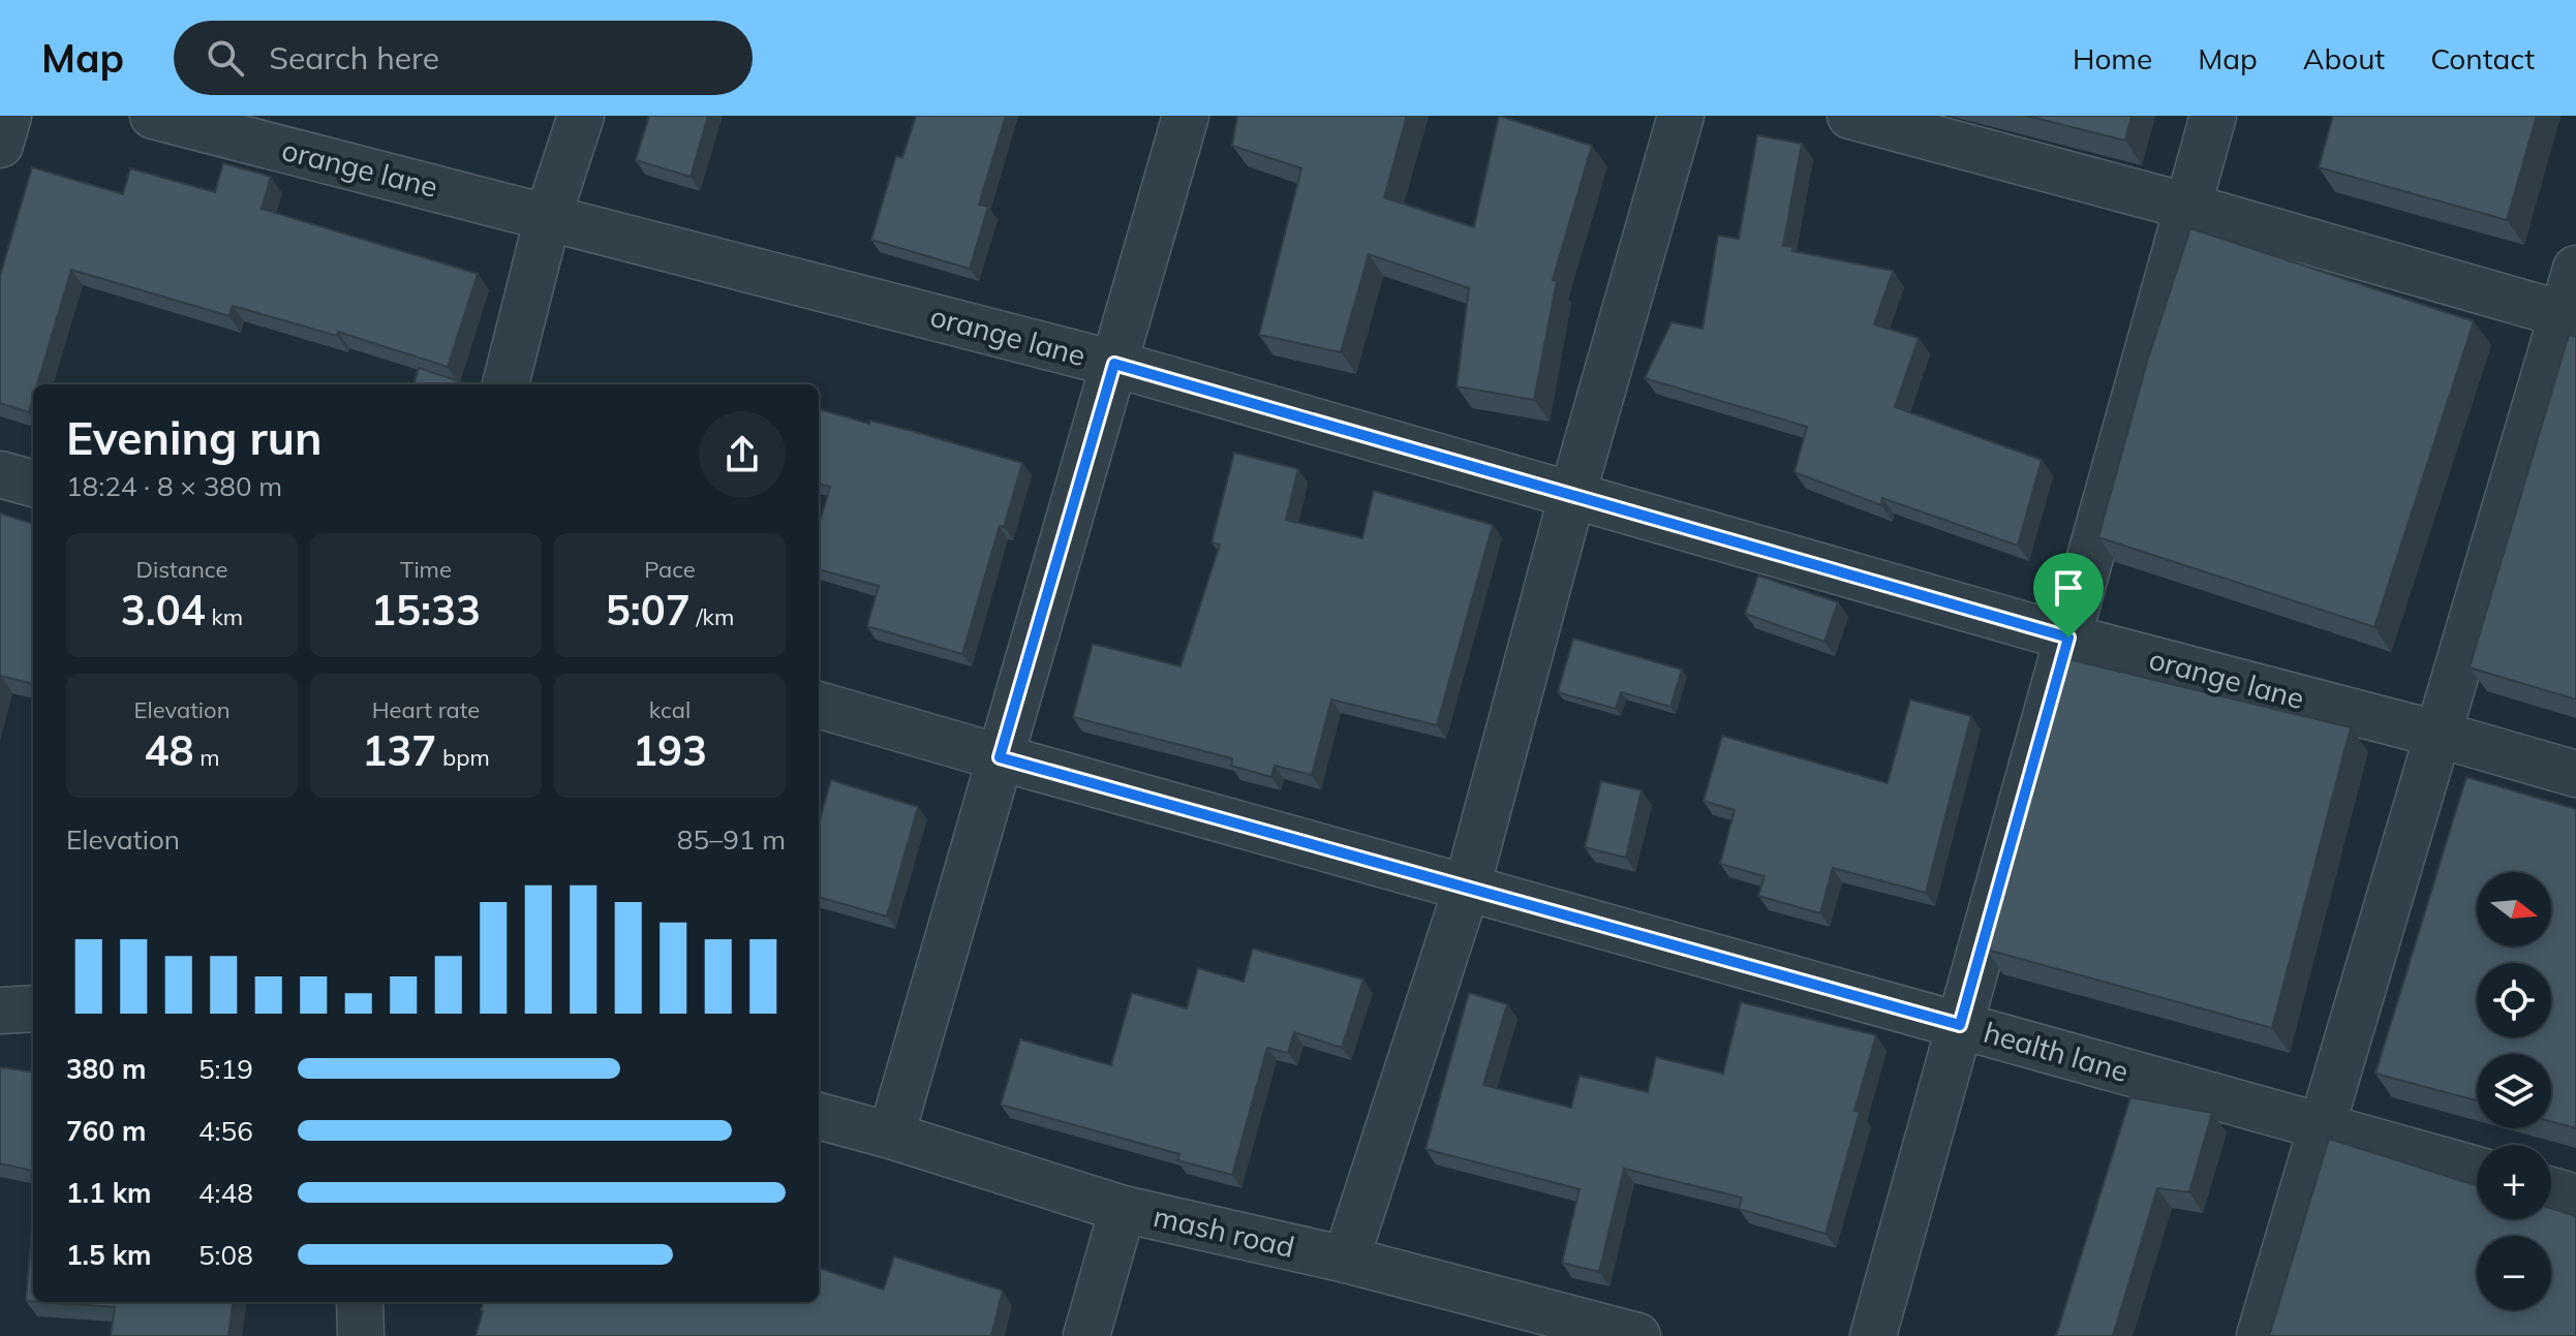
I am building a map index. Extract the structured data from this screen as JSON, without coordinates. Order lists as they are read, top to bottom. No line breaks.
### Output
{"streets":{"street":["orange lane","health lane","mash road"]},"north":"right","page":{"header":"Map","search":"Search here","nav":["Home","Map","About","Contact"],"heading":["Evening run","18:24 · 8 × 380 m"],"stats":[["Distance","3.04 km"],["Time","15:33"],["Pace","5:07 /km"],["Elevation","48 m"],["Heart rate","137 bpm"],["kcal","193"]],"chart":["Elevation","85–91 m"],"map_buttons":["+","−"],"list":[{"name":"380 m","note":"5:19"},{"name":"760 m","note":"4:56"},{"name":"1.1 km","note":"4:48"},{"name":"1.5 km","note":"5:08"}]}}
